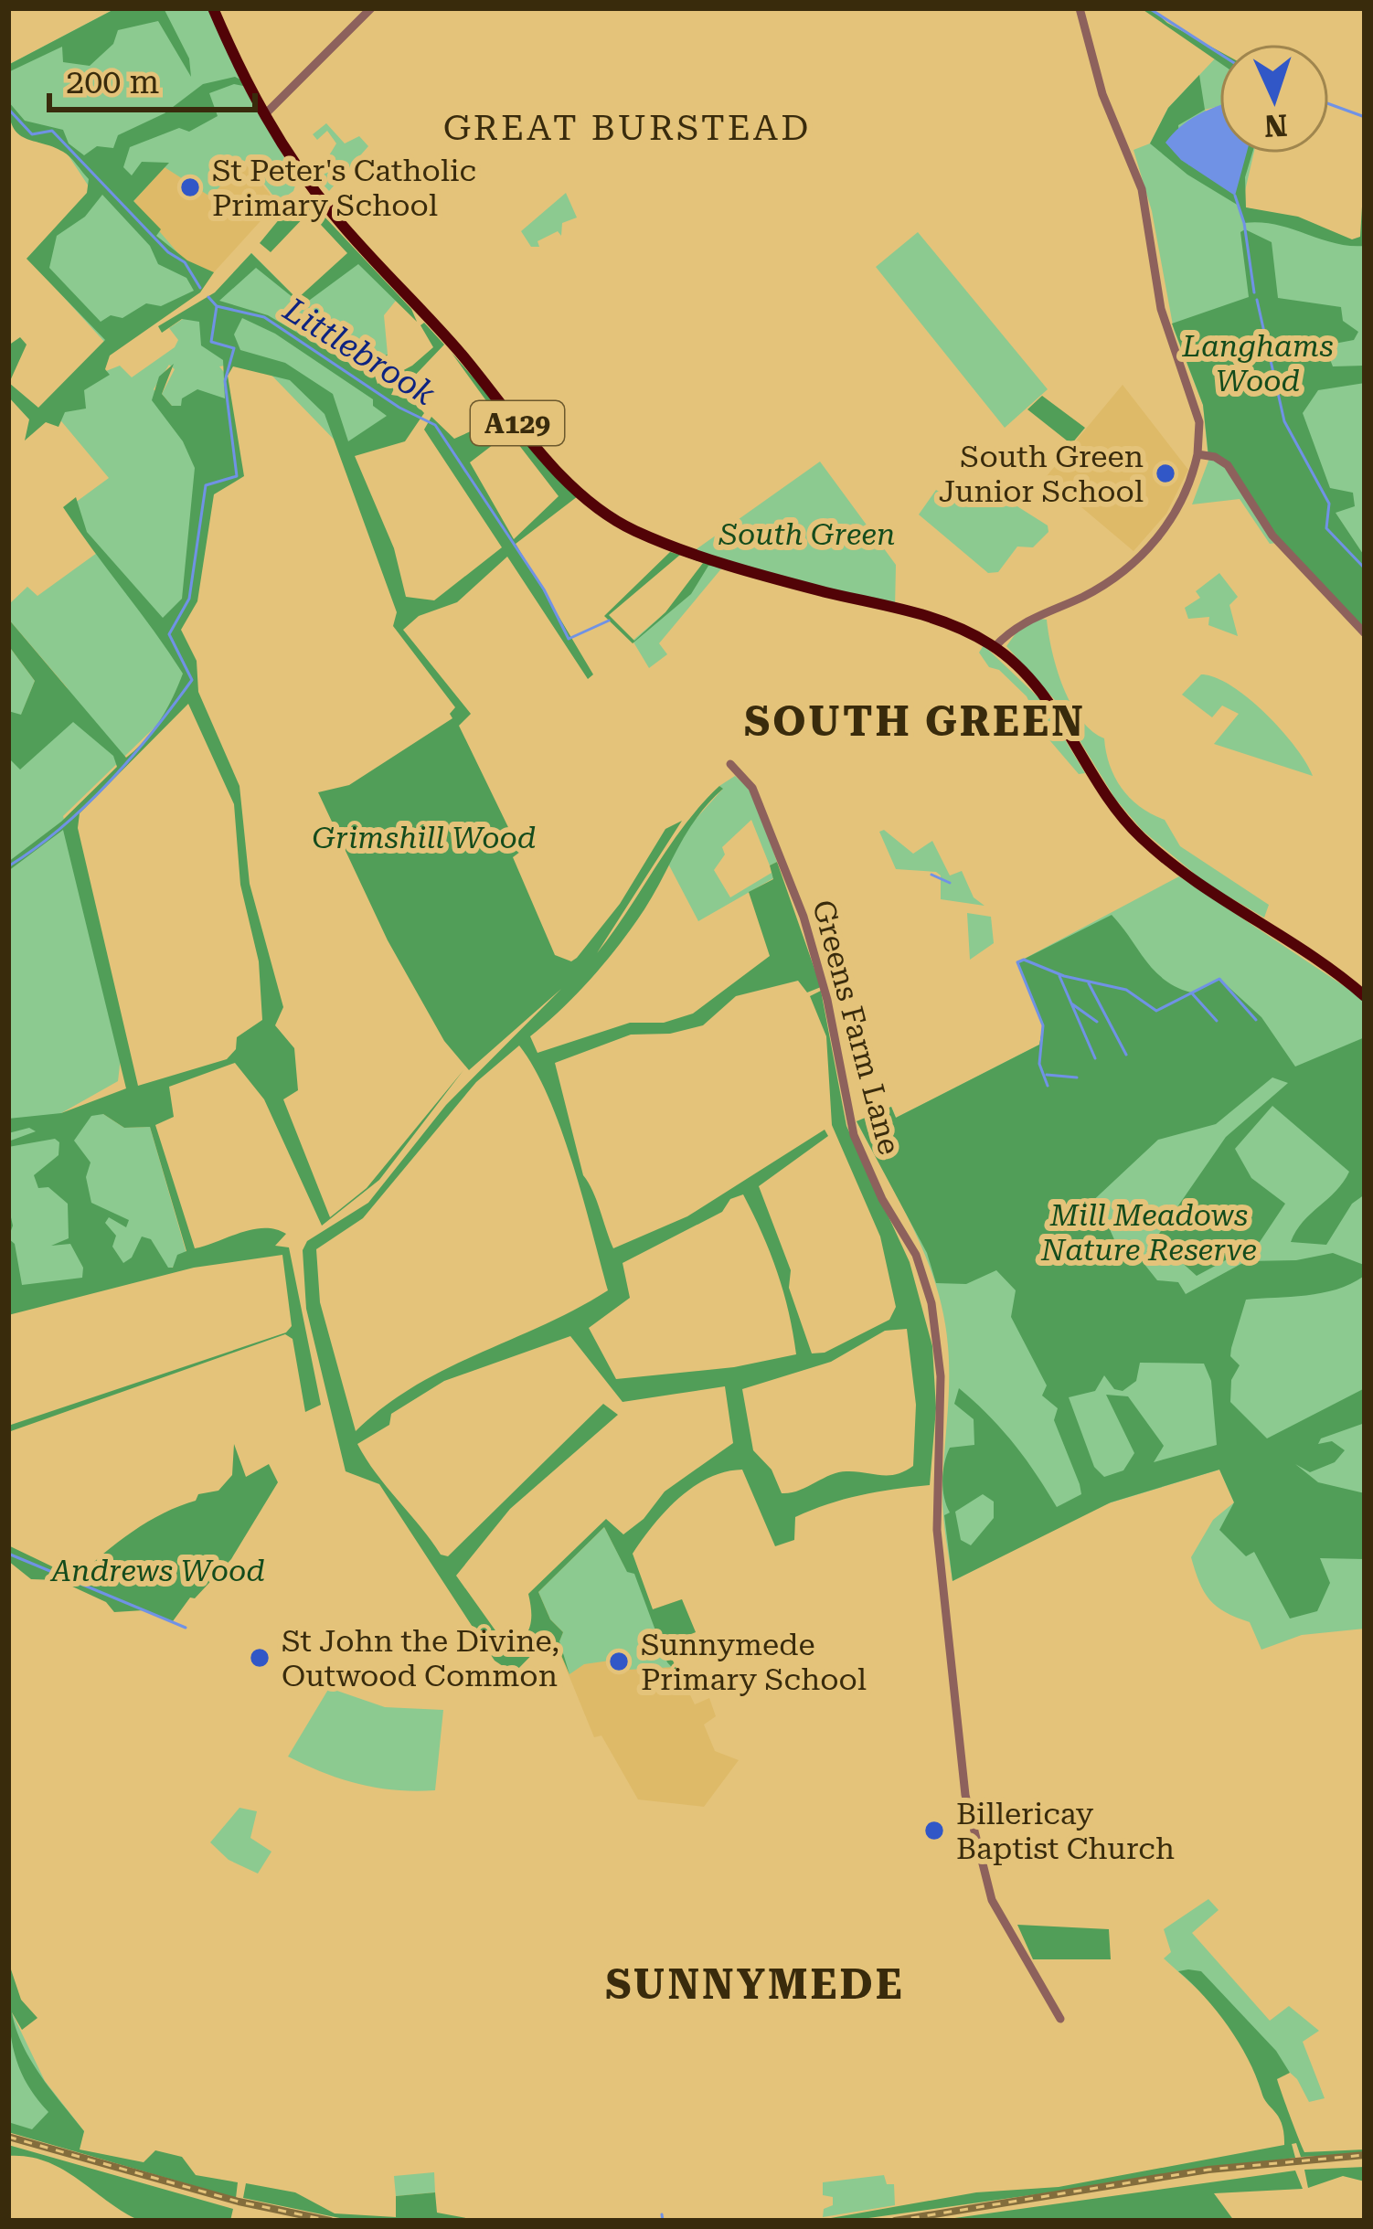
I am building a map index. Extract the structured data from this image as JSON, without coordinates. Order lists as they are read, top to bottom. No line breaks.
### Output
{"streets":{"main road":["A129"],"street":["Greens Farm Lane"]},"districts":["GREAT BURSTEAD","SOUTH GREEN","SUNNYMEDE"],"water":["Littlebrook"],"parks":["Langhams Wood","South Green","Grimshill Wood","Mill Meadows Nature Reserve","Andrews Wood"],"places":["St Peter's Catholic Primary School","South Green Junior School","St John the Divine, Outwood Common","Sunnymede Primary School","Billericay Baptist Church"],"scale_bar":"200 m","north":"bottom"}
